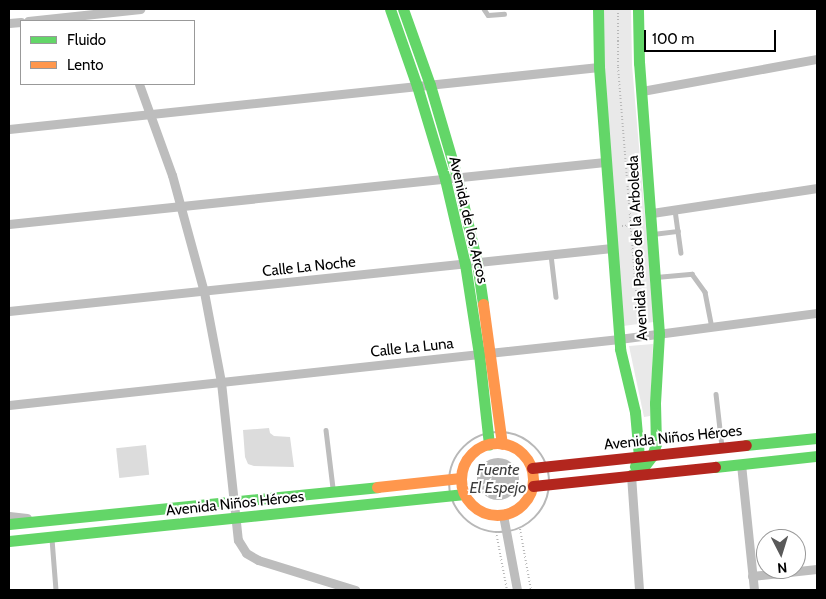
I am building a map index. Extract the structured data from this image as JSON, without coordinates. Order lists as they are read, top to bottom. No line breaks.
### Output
{"streets":{"street":["Avenida de los Arcos","Avenida Paseo de la Arboleda","Calle La Noche","Calle La Luna","Avenida Niños Héroes"]},"crossings":[["Avenida de los Arcos","Calle La Noche"],["Avenida de los Arcos","Calle La Luna"],["Avenida de los Arcos","Avenida Niños Héroes"],["Avenida Paseo de la Arboleda","Calle La Noche"],["Avenida Paseo de la Arboleda","Calle La Luna"],["Avenida Paseo de la Arboleda","Avenida Niños Héroes"]],"water":["Fuente El Espejo"],"legend":["Fluido","Lento"],"scale_bar":"100 m","north":"bottom"}
